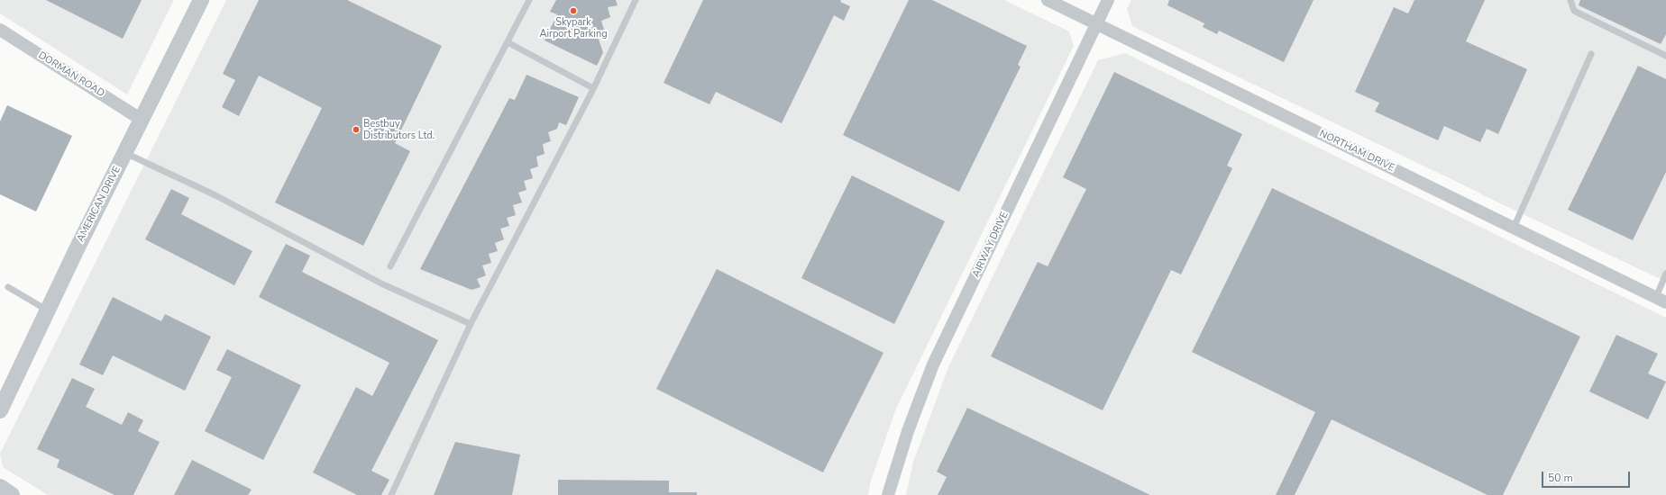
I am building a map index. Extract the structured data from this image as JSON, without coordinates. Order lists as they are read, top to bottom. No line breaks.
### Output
{"streets":{"street":["DORMAN ROAD","NORTHAM DRIVE","AMERICAN DRIVE","AIRWAY DRIVE"]},"crossings":[["DORMAN ROAD","AMERICAN DRIVE"],["NORTHAM DRIVE","AIRWAY DRIVE"]],"places":["Skypark Airport Parking","Bestbuy Distributors Ltd."],"scale_bar":"50 m"}
